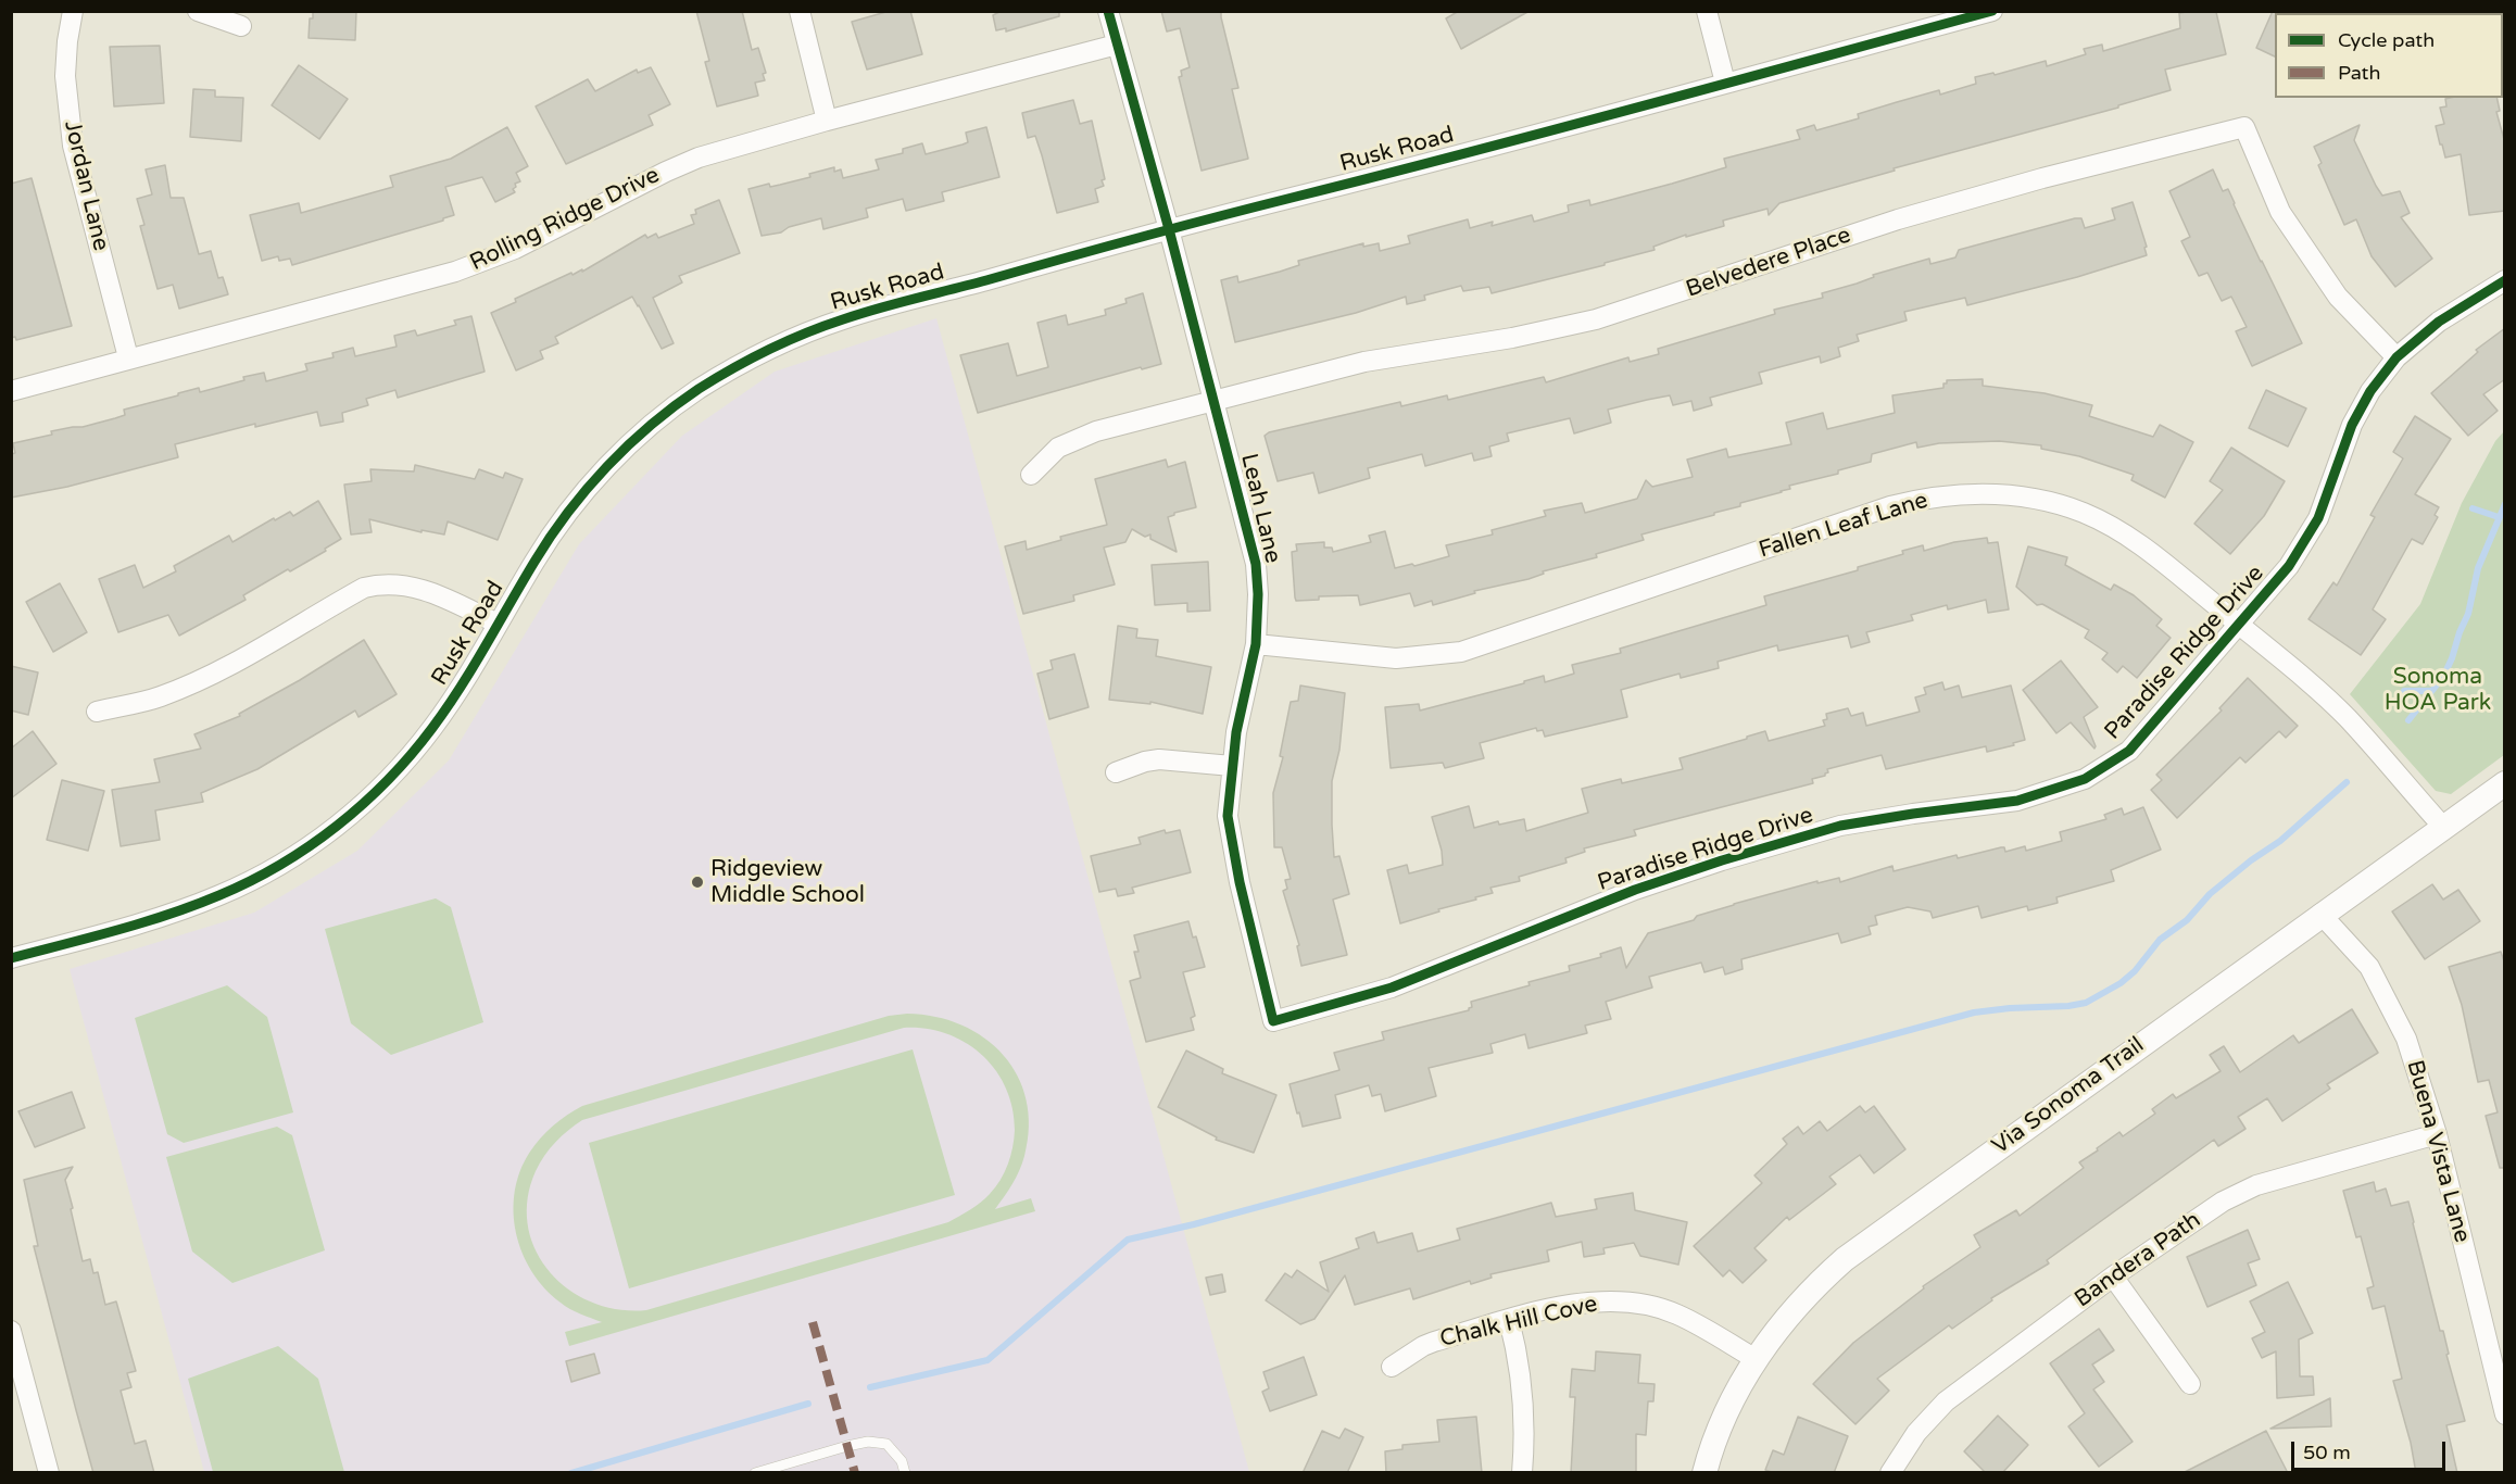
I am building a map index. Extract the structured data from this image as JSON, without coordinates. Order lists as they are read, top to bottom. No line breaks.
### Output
{"streets":{"street":["Rusk Road","Jordan Lane","Rolling Ridge Drive","Belvedere Place","Leah Lane","Fallen Leaf Lane","Paradise Ridge Drive","Via Sonoma Trail","Buena Vista Lane","Bandera Path","Chalk Hill Cove"]},"crossings":[["Rusk Road","Leah Lane"],["Jordan Lane","Rolling Ridge Drive"],["Rolling Ridge Drive","Leah Lane"],["Belvedere Place","Leah Lane"],["Belvedere Place","Paradise Ridge Drive"],["Leah Lane","Fallen Leaf Lane"],["Leah Lane","Paradise Ridge Drive"],["Fallen Leaf Lane","Paradise Ridge Drive"],["Fallen Leaf Lane","Via Sonoma Trail"],["Via Sonoma Trail","Buena Vista Lane"],["Via Sonoma Trail","Chalk Hill Cove"],["Buena Vista Lane","Bandera Path"]],"parks":["Sonoma HOA Park"],"places":["Ridgeview Middle School"],"legend":["Cycle path","Path"],"scale_bar":"50 m"}
